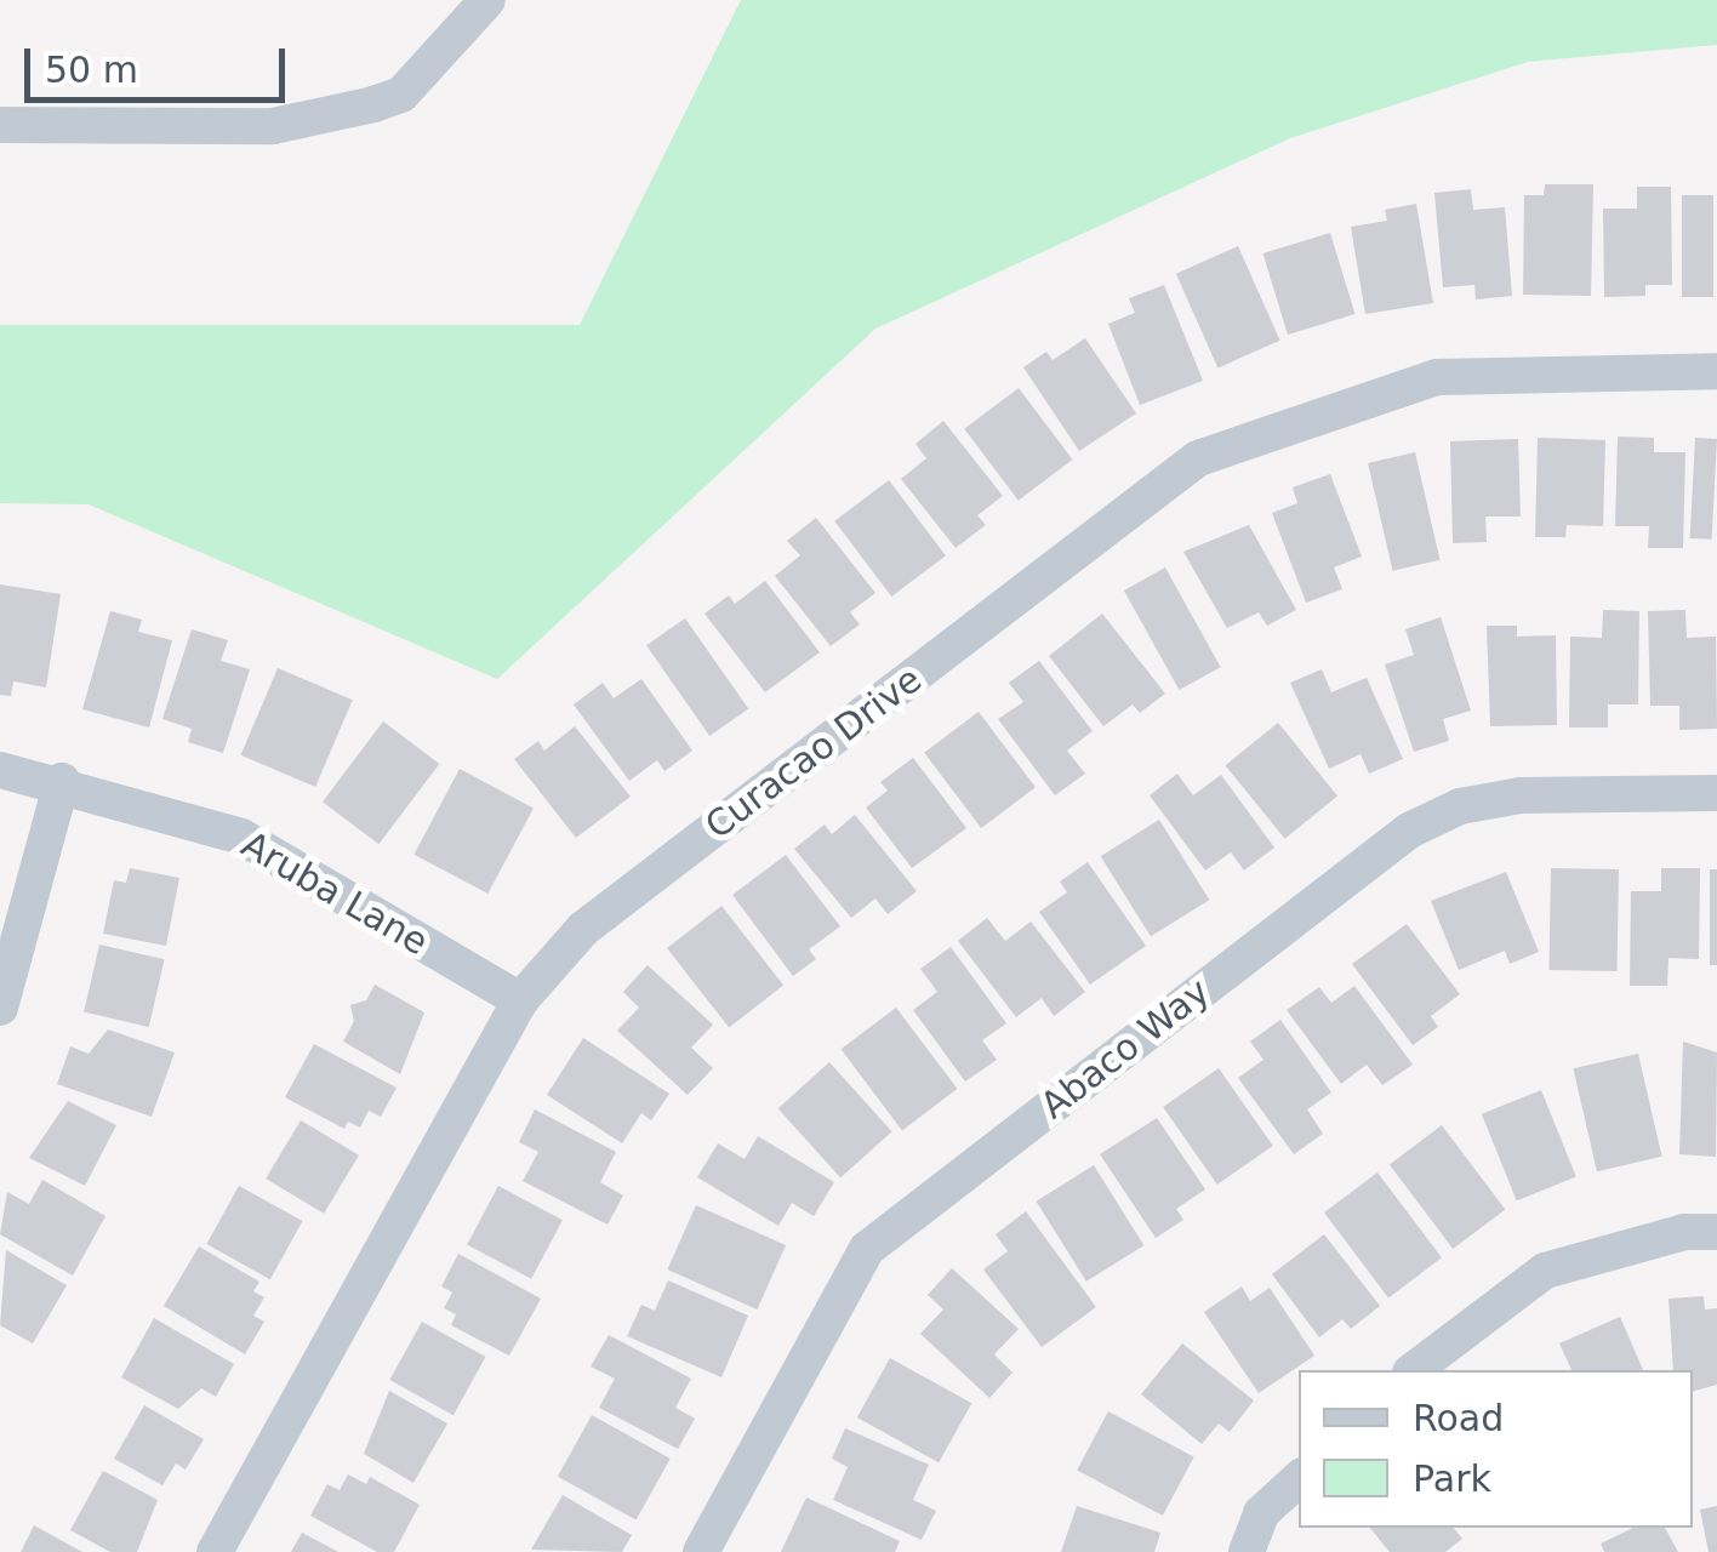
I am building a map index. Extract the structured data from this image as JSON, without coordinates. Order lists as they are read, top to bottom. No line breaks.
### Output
{"streets":{"street":["Curacao Drive","Aruba Lane","Abaco Way"]},"crossings":[["Curacao Drive","Aruba Lane"]],"legend":["Road","Park"],"scale_bar":"50 m"}
